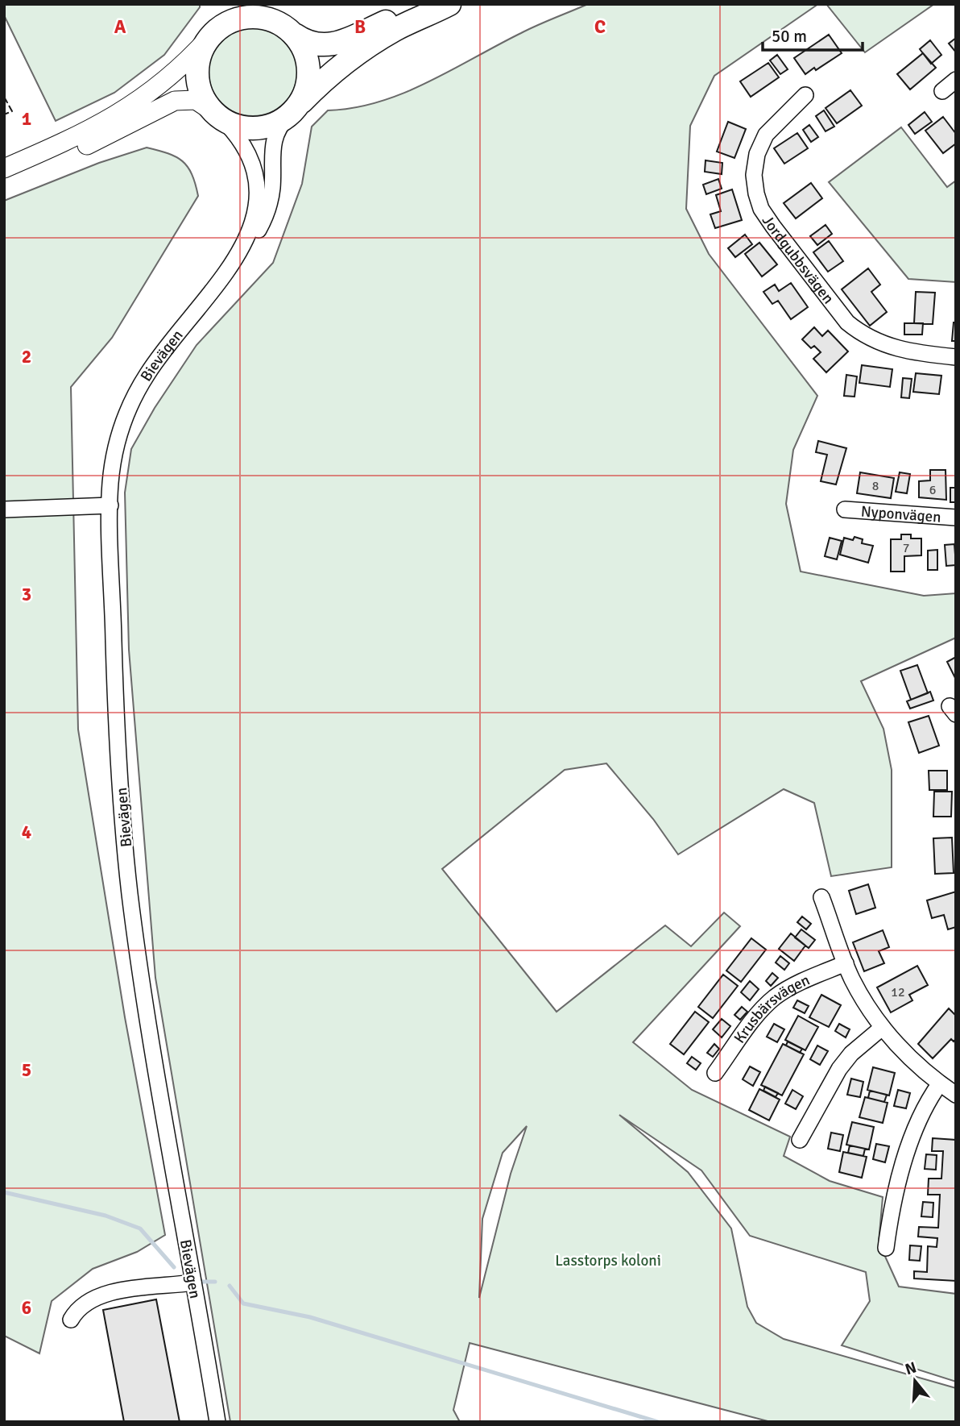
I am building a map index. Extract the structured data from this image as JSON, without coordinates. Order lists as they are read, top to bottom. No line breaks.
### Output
{"streets":{"street":["Jordgubbsvägen","Bievägen","Nyponvägen","Krusbärsvägen"]},"parks":["Lasstorps koloni"],"house_numbers":["8","6","7","12"],"scale_bar":"50 m","north":"top","grid":{"columns":["A","B","C"],"rows":["1","2","3","4","5","6"]}}
